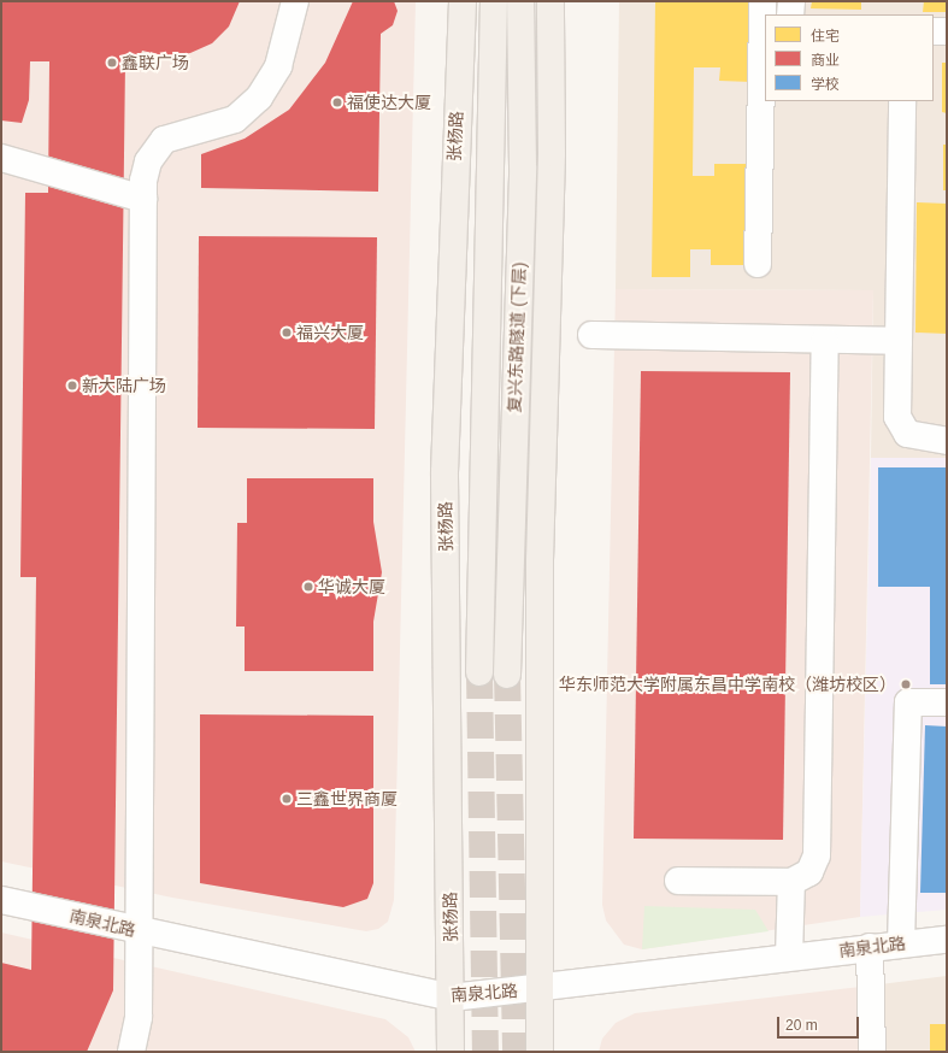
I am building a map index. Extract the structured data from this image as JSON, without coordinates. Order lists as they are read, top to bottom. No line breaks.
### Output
{"streets":{"main road":["张杨路","复兴东路隧道 (下层)"],"street":["南泉北路"]},"crossings":[["张杨路","南泉北路"]],"places":["鑫联广场","福使达大厦","福兴大厦","新大陆广场","华诚大厦","华东师范大学附属东昌中学南校（潍坊校区）","三鑫世界商厦"],"legend":["住宅","商业","学校"],"scale_bar":"20 m"}
